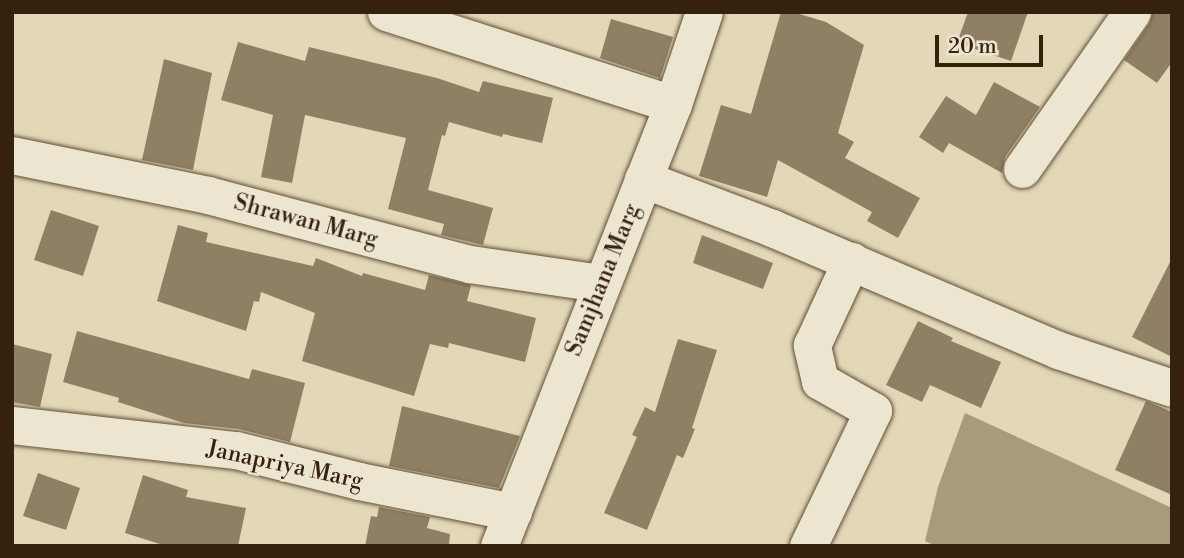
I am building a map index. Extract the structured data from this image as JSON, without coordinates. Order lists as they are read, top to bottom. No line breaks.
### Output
{"streets":{"street":["Shrawan Marg","Samjhana Marg","Janapriya Marg"]},"crossings":[["Shrawan Marg","Samjhana Marg"],["Samjhana Marg","Janapriya Marg"]],"scale_bar":"20 m"}
